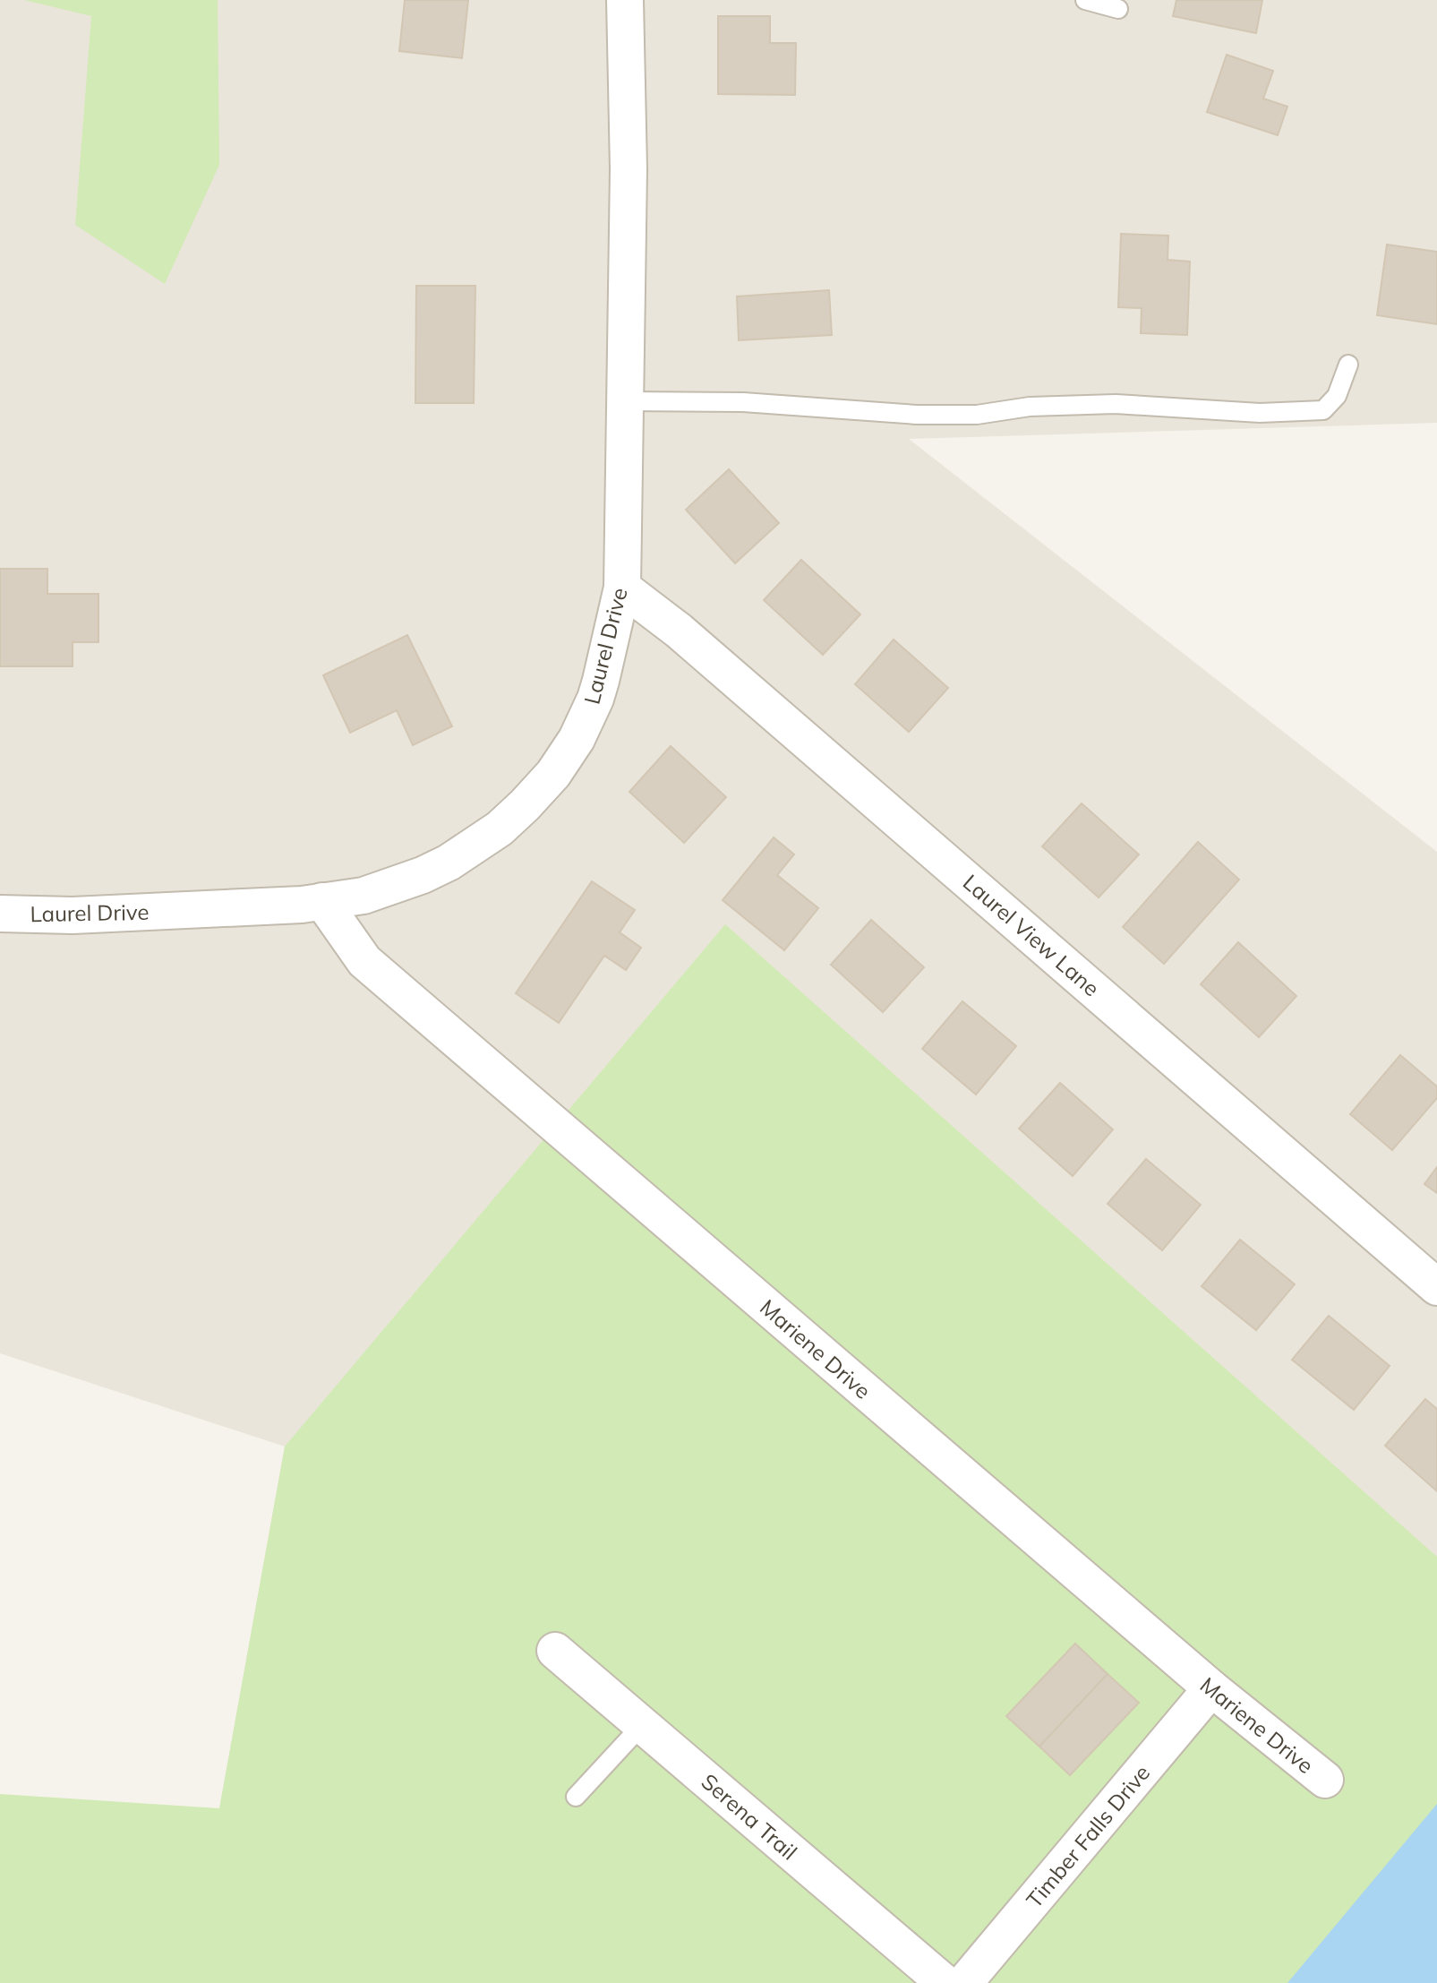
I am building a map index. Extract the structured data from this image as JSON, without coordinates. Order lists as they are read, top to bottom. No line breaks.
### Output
{"streets":{"street":["Laurel Drive","Laurel View Lane","Mariene Drive","Serena Trail","Timber Falls Drive"]},"crossings":[["Laurel Drive","Laurel View Lane"],["Laurel Drive","Mariene Drive"],["Mariene Drive","Timber Falls Drive"]]}
